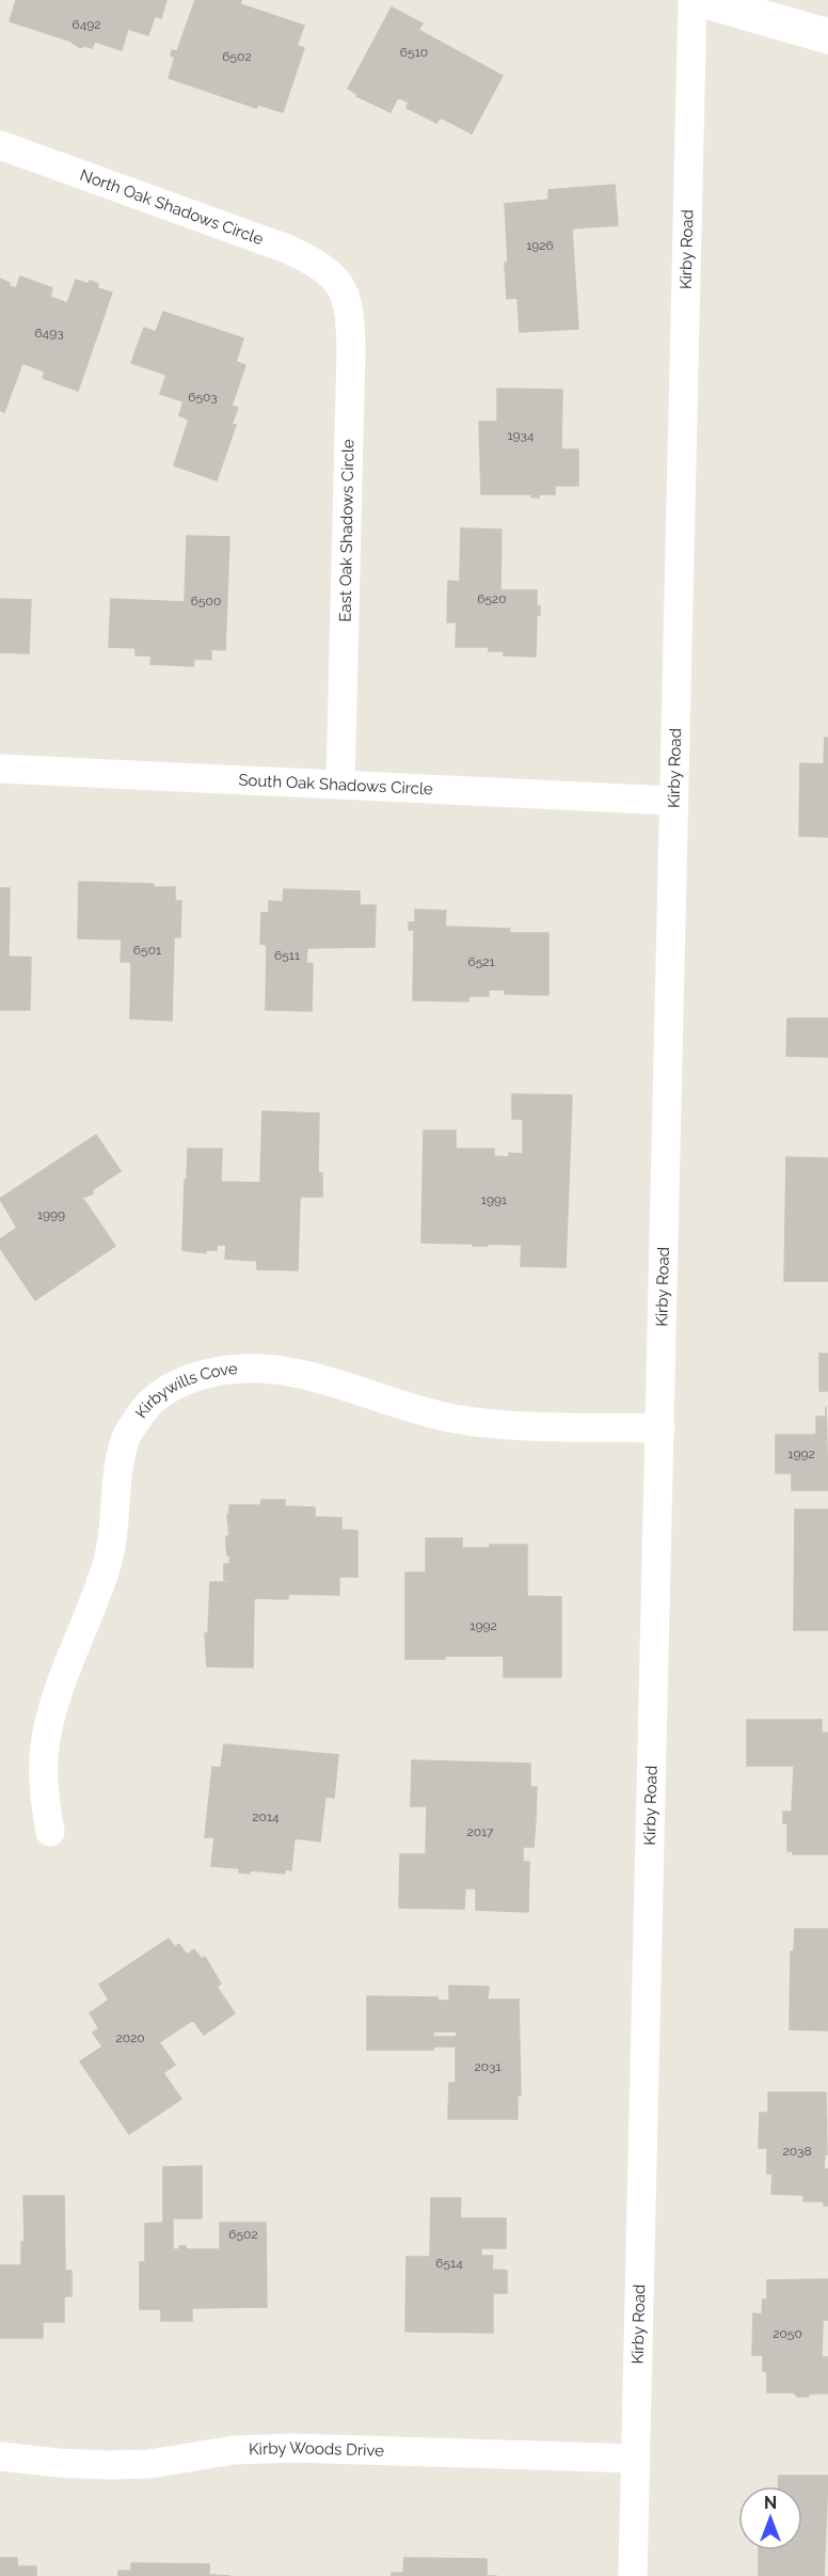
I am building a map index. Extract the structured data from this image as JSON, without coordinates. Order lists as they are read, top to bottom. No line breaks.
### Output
{"streets":{"street":["North Oak Shadows Circle","Kirby Road","East Oak Shadows Circle","South Oak Shadows Circle","Kirbywills Cove","Kirby Woods Drive"]},"crossings":[["North Oak Shadows Circle","East Oak Shadows Circle"],["Kirby Road","South Oak Shadows Circle"],["Kirby Road","Kirbywills Cove"],["Kirby Road","Kirby Woods Drive"],["East Oak Shadows Circle","South Oak Shadows Circle"]],"house_numbers":["6492","6510","6502","1926","6493","6503","1934","6520","6500","6501","6511","6521","1991","1999","1992","1992","2014","2017","2020","2031","2038","6502","6514","2050"],"north":"top"}
